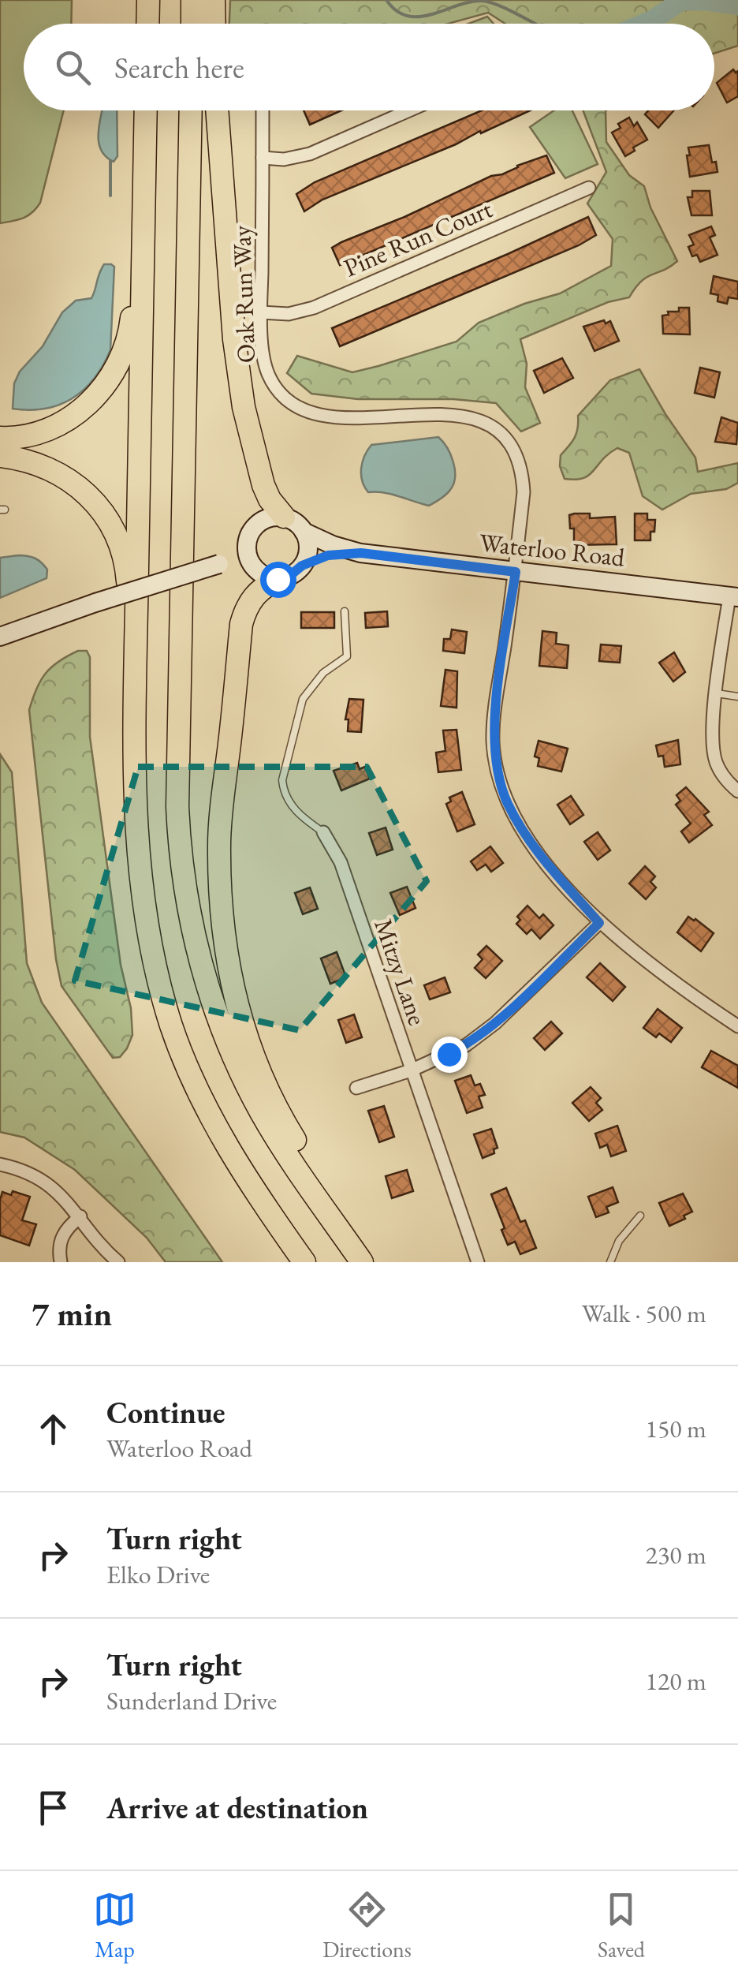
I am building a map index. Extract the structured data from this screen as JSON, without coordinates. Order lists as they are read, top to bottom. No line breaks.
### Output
{"streets":{"main road":["Waterloo Road"],"street":["Pine Run Court","Oak Run Way","Mitzy Lane"]},"crossings":[["Pine Run Court","Oak Run Way"],["Oak Run Way","Waterloo Road"]],"page":{"search":"Search here","heading":["7 min","Walk · 500 m"],"list":[["Continue","Waterloo Road","150 m"],["Turn right","Elko Drive","230 m"],["Turn right","Sunderland Drive","120 m"],"Arrive at destination"],"nav":["Map","Directions","Saved"]}}
